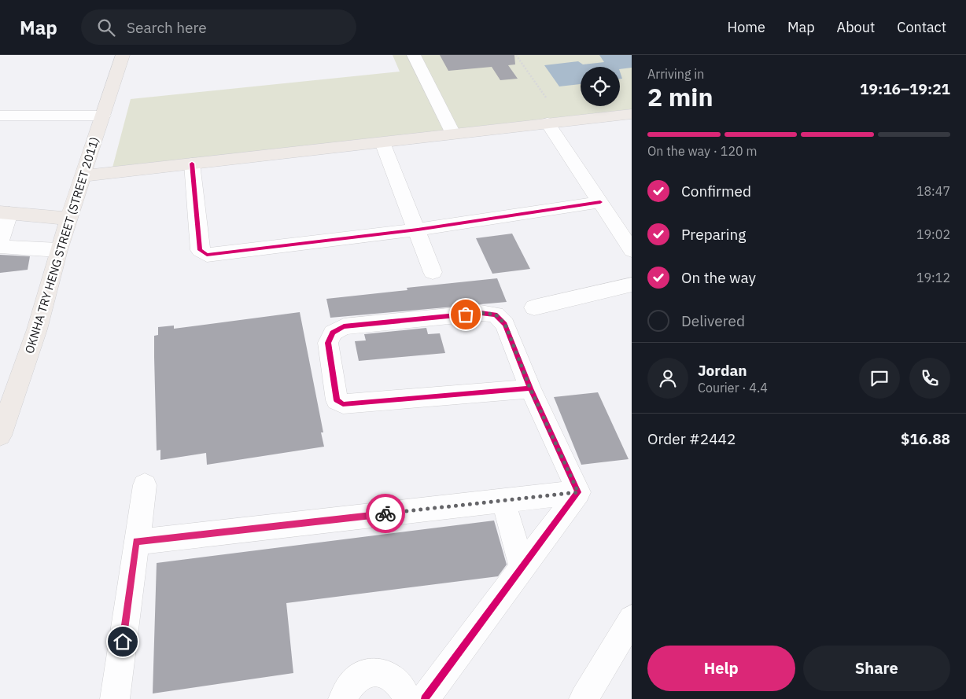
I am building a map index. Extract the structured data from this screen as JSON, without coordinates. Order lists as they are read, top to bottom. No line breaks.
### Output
{"streets":{"main road":["OKNHA TRY HENG STREET (STREET 2011)"]},"page":{"header":"Map","search":"Search here","nav":["Home","Map","About","Contact"],"heading":["2 min","Arriving in","19:16–19:21"],"panel":["Jordan","Courier · 4.4","Order #2442","$16.88"],"bar":"On the way · 120 m","list":[["Confirmed","18:47"],["Preparing","19:02"],["On the way","19:12"],"Delivered"],"buttons":["Help","Share"]}}
